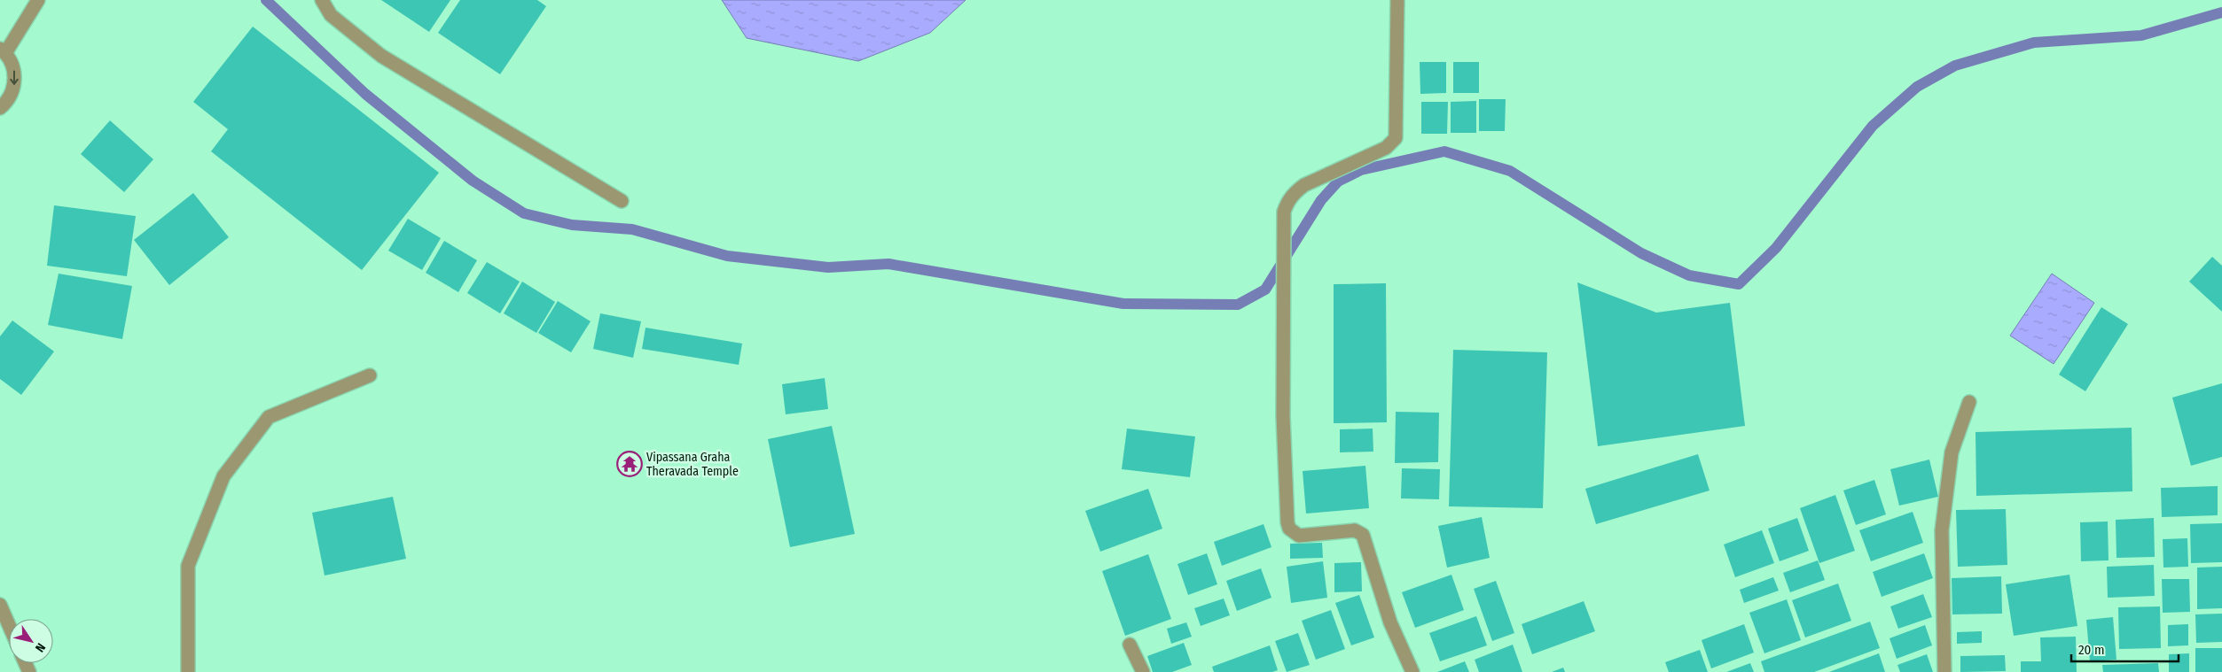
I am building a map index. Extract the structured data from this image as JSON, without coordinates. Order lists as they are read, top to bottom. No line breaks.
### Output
{"places":{"temple":["Vipassana Graha Theravada Temple"]},"scale_bar":"20 m","north":"bottom right"}
